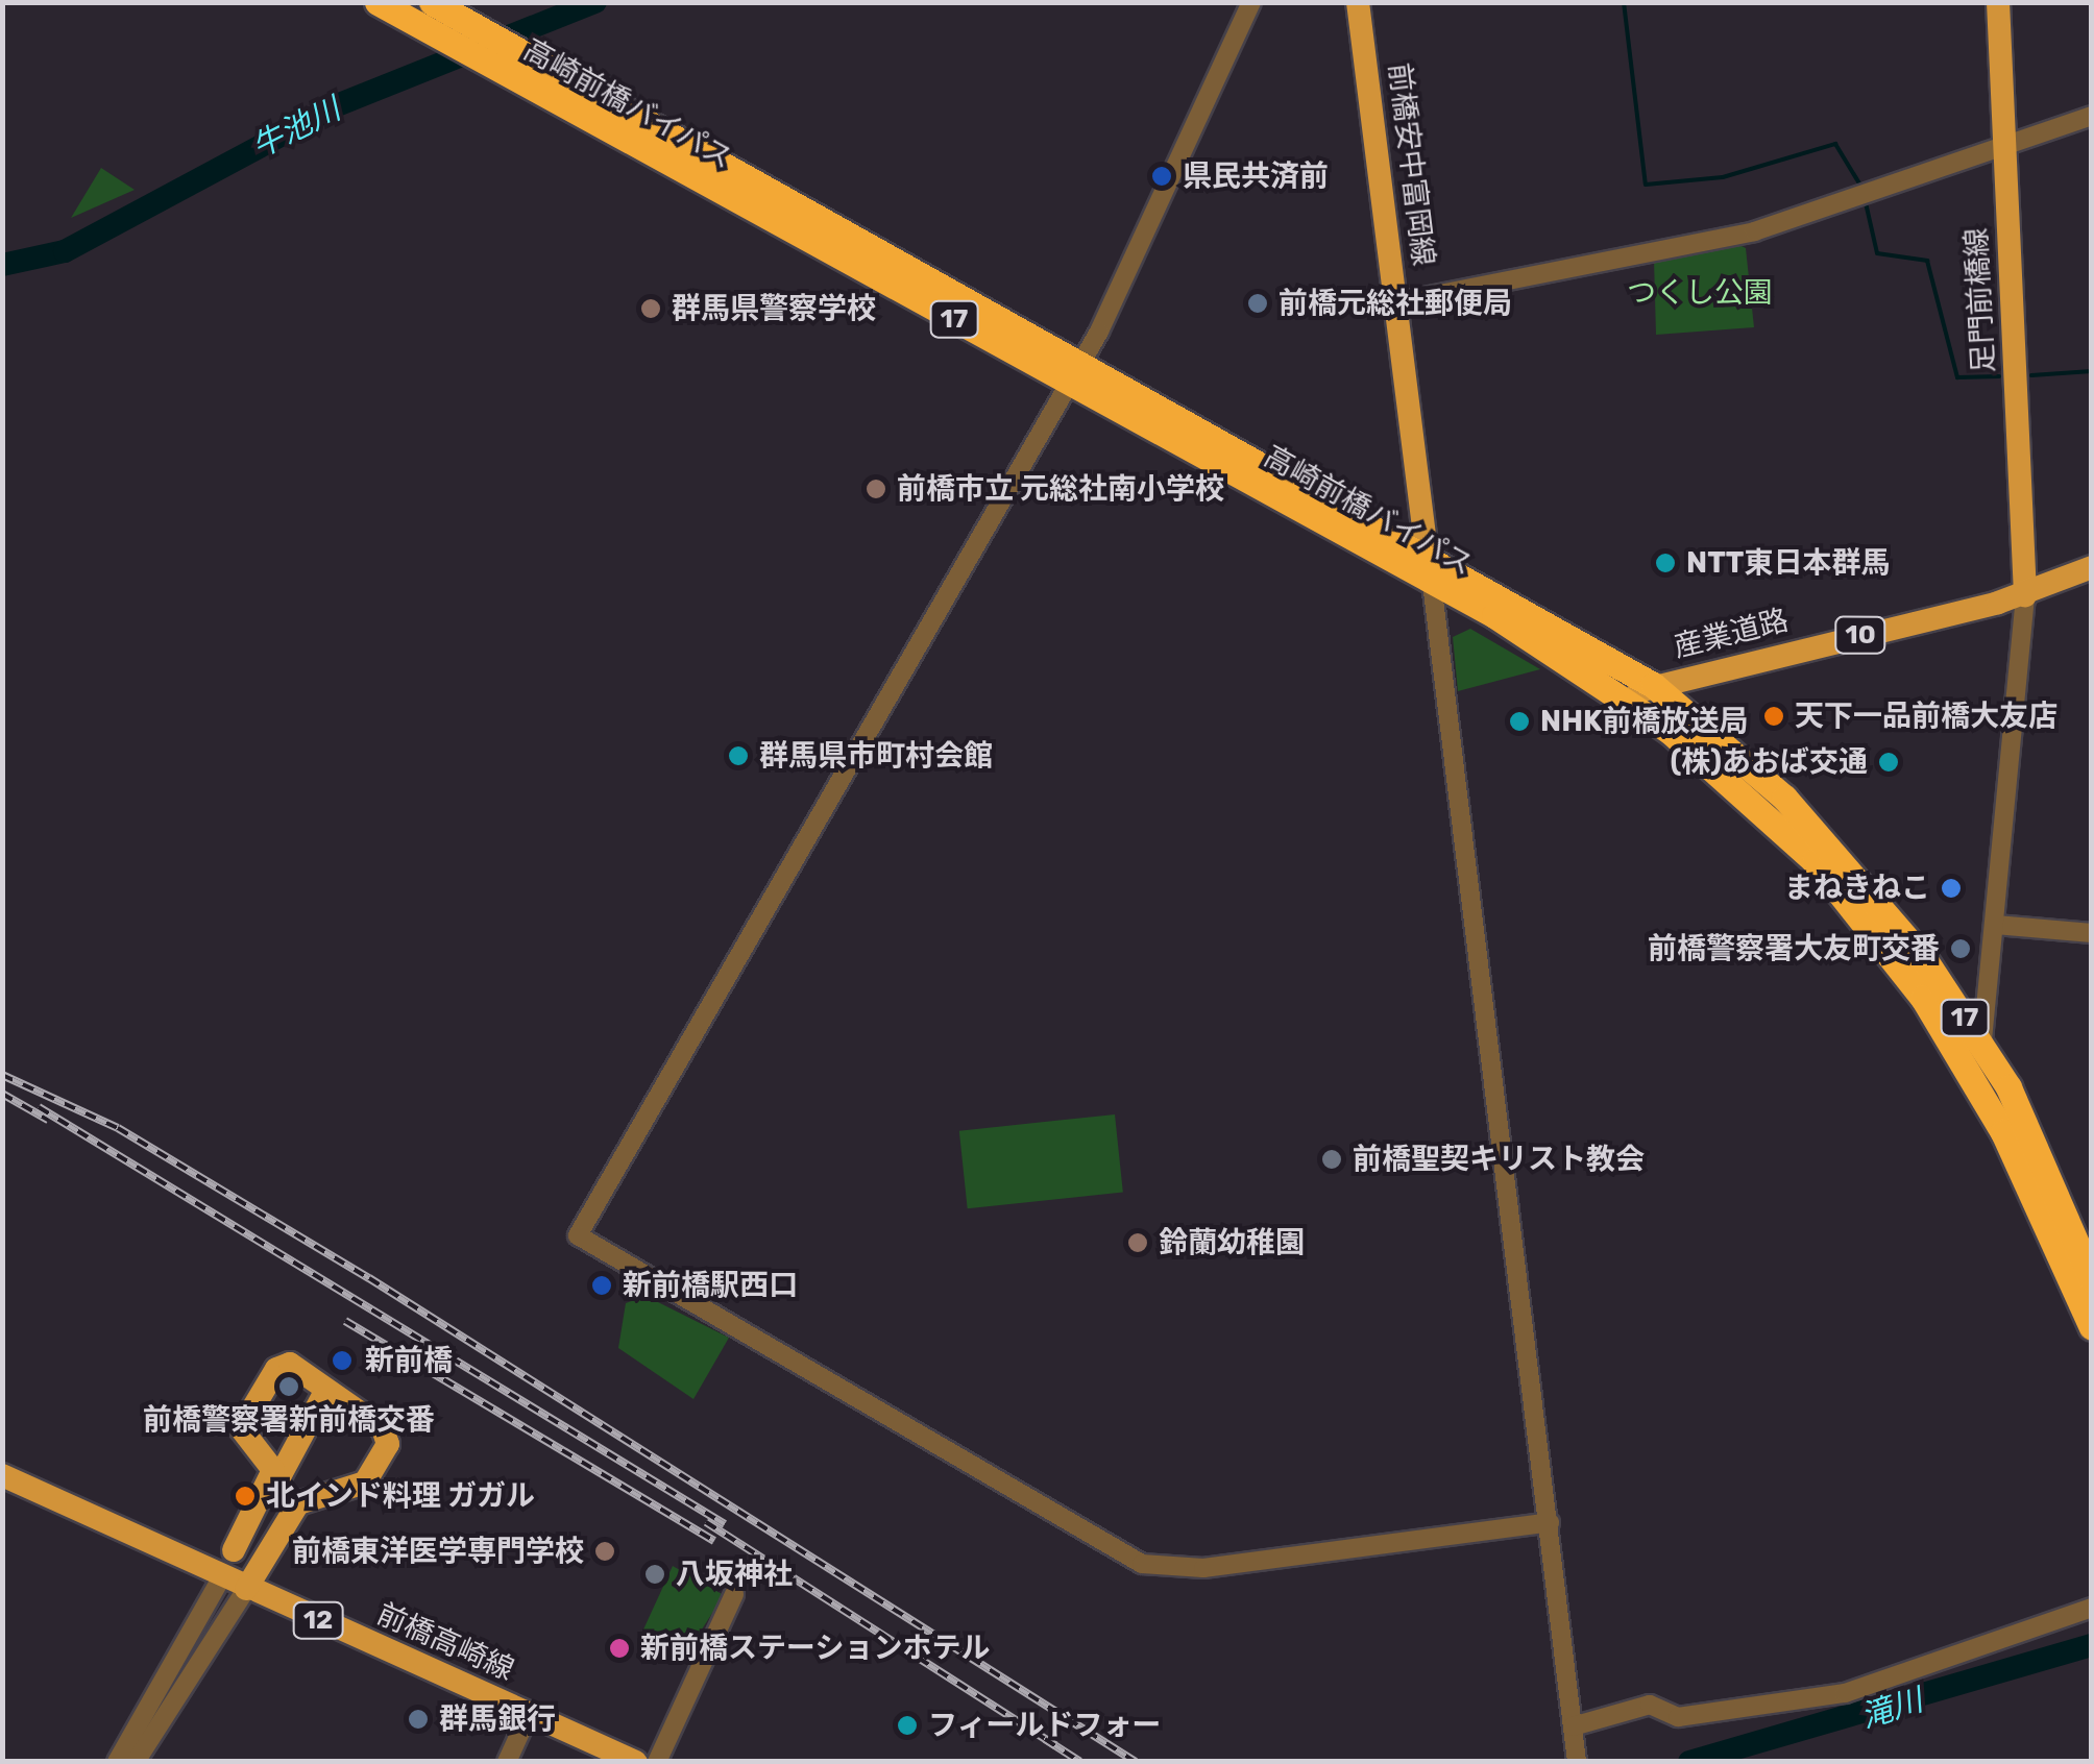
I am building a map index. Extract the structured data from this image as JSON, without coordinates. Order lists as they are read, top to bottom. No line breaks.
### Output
{"streets":{"highway":["高崎前橋バイパス","17"],"main road":["前橋安中富岡線","足門前橋線","産業道路","10","12","前橋高崎線"]},"crossings":[["高崎前橋バイパス","前橋安中富岡線"],["高崎前橋バイパス","産業道路"],["足門前橋線","産業道路"]],"water":["牛池川","滝川"],"parks":["つくし公園"],"places":["県民共済前","前橋元総社郵便局","群馬県警察学校","前橋市立 元総社南小学校","NTT東日本群馬","天下一品前橋大友店","NHK前橋放送局","群馬県市町村会館","(株)あおば交通","まねきねこ","前橋警察署大友町交番","前橋聖契キリスト教会","鈴蘭幼稚園","新前橋駅西口","新前橋","前橋警察署新前橋交番","北インド料理 ガガル","前橋東洋医学専門学校","八坂神社","新前橋ステーションホテル","群馬銀行","フィールドフォー"]}
